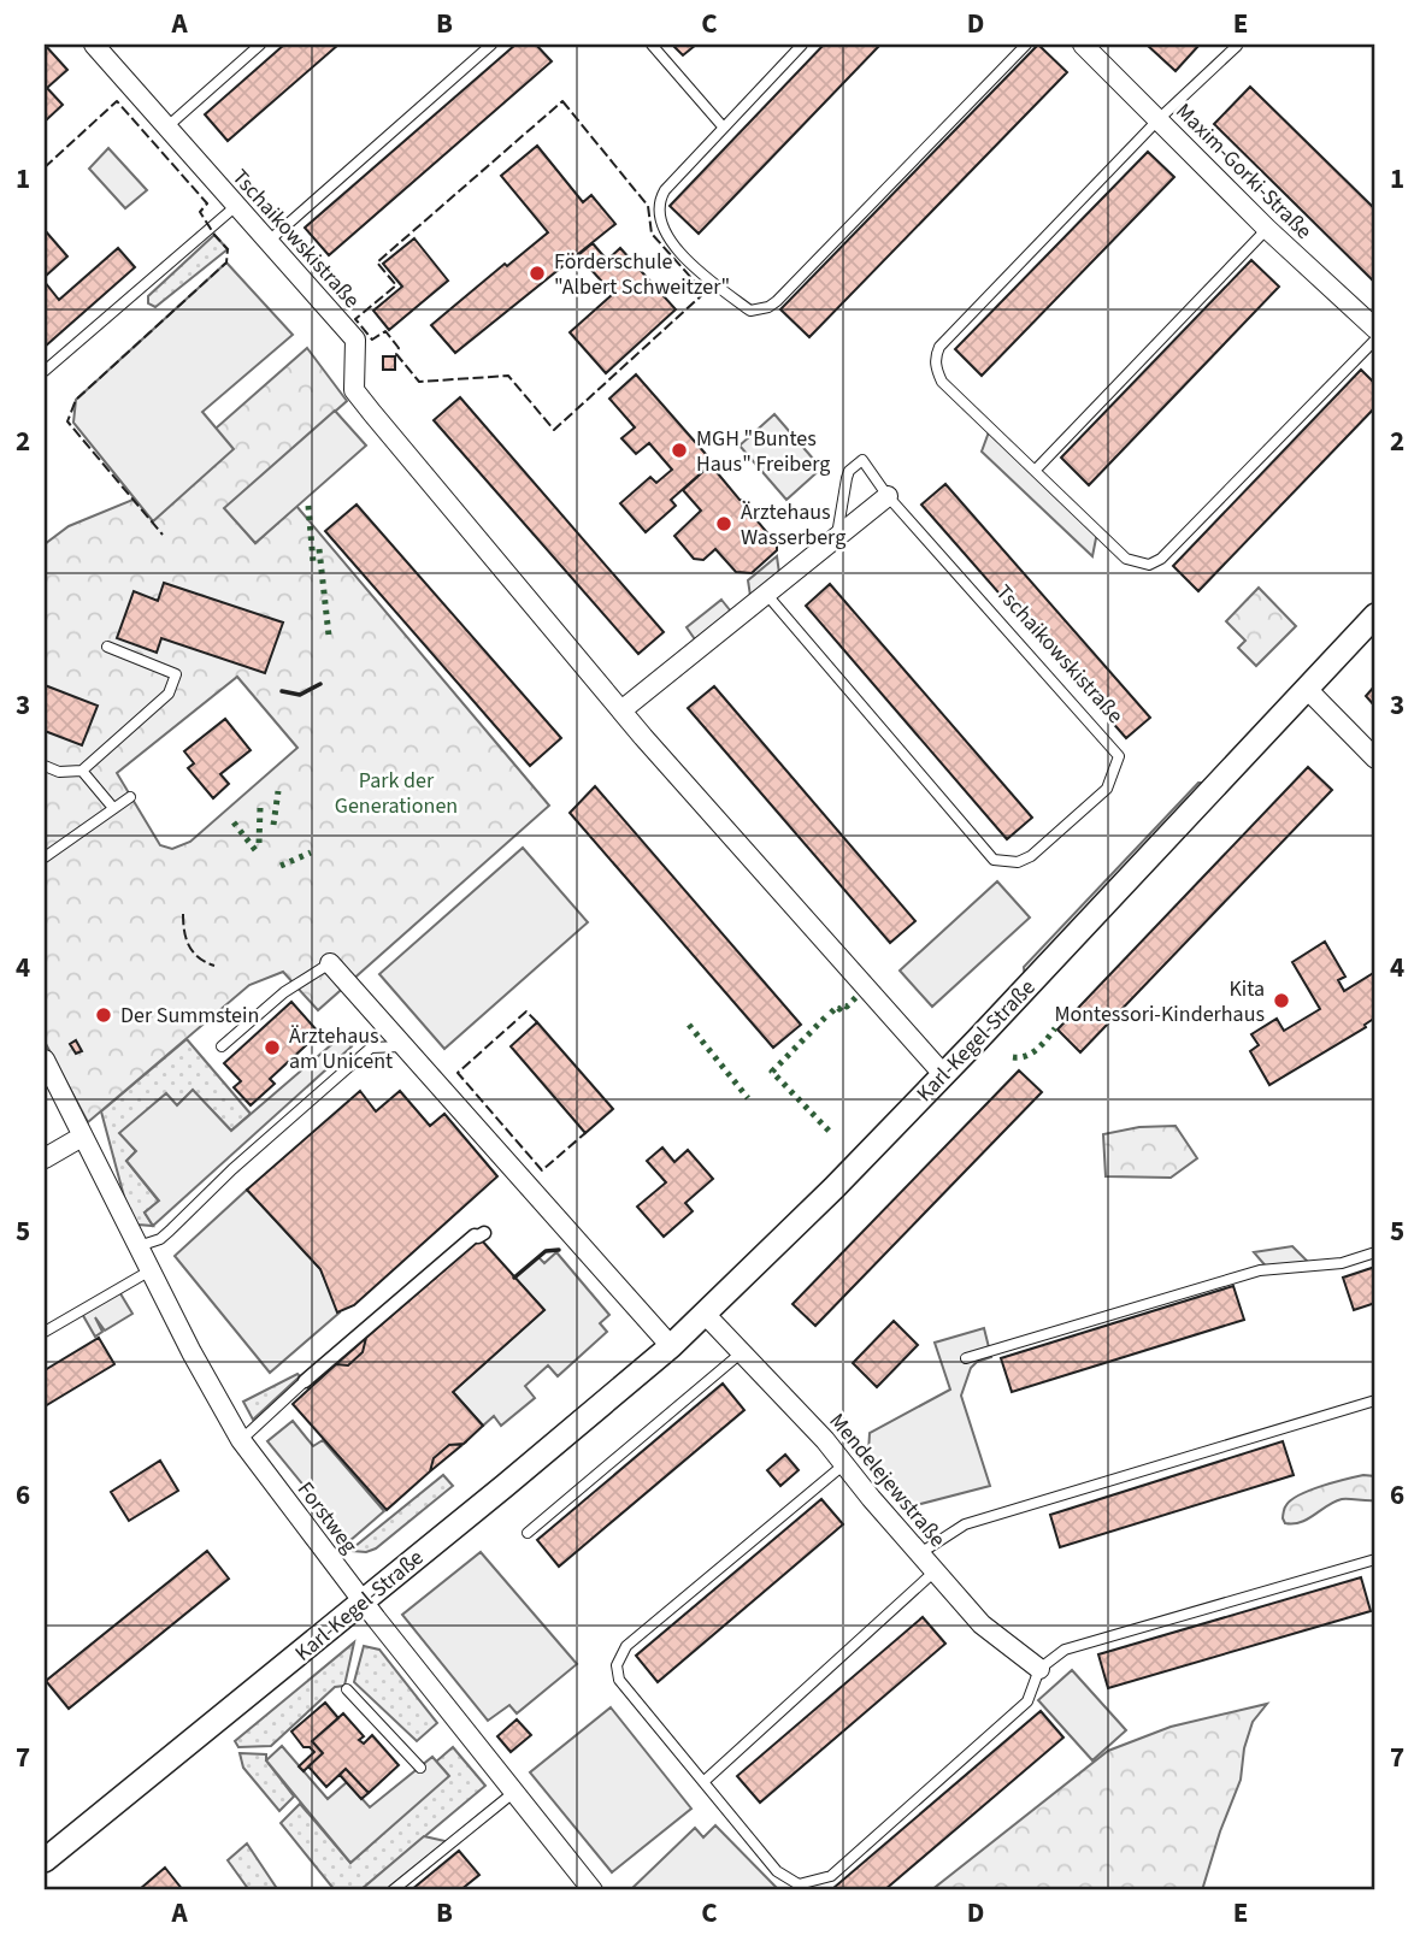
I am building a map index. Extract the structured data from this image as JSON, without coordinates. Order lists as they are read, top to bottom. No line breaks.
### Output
{"streets":{"street":["Maxim-Gorki-Straße","Tschaikowskistraße","Karl-Kegel-Straße","Mendelejewstraße","Forstweg"]},"crossings":[["Tschaikowskistraße","Karl-Kegel-Straße"],["Karl-Kegel-Straße","Mendelejewstraße"],["Karl-Kegel-Straße","Forstweg"]],"parks":["Park der Generationen"],"places":["Förderschule \"Albert Schweitzer\"","MGH \"Buntes Haus\" Freiberg","Ärztehaus Wasserberg","Kita Montessori-Kinderhaus","Der Summstein","Ärztehaus am Unicent"],"grid":{"columns":["A","B","C","D","E"],"rows":["1","2","3","4","5","6","7"]}}
